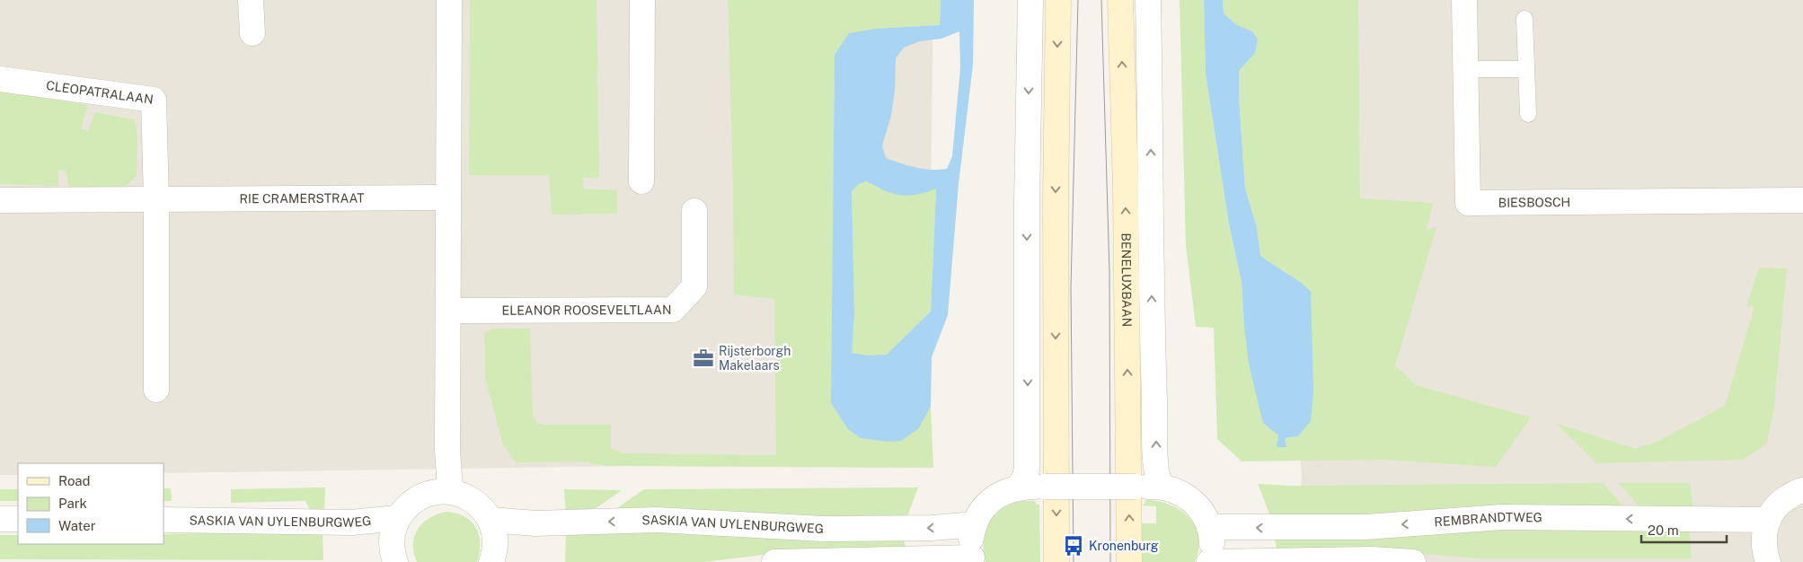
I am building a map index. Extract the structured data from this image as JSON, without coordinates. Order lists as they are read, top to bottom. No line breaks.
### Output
{"streets":{"main road":["BENELUXBAAN"],"street":["CLEOPATRALAAN","RIE CRAMERSTRAAT","BIESBOSCH","ELEANOR ROOSEVELTLAAN","SASKIA VAN UYLENBURGWEG","REMBRANDTWEG"]},"crossings":[["CLEOPATRALAAN","RIE CRAMERSTRAAT"]],"places":{"office":["Rijsterborgh Makelaars"],"bus stop":["Kronenburg"]},"legend":["Road","Park","Water"],"scale_bar":"20 m"}
